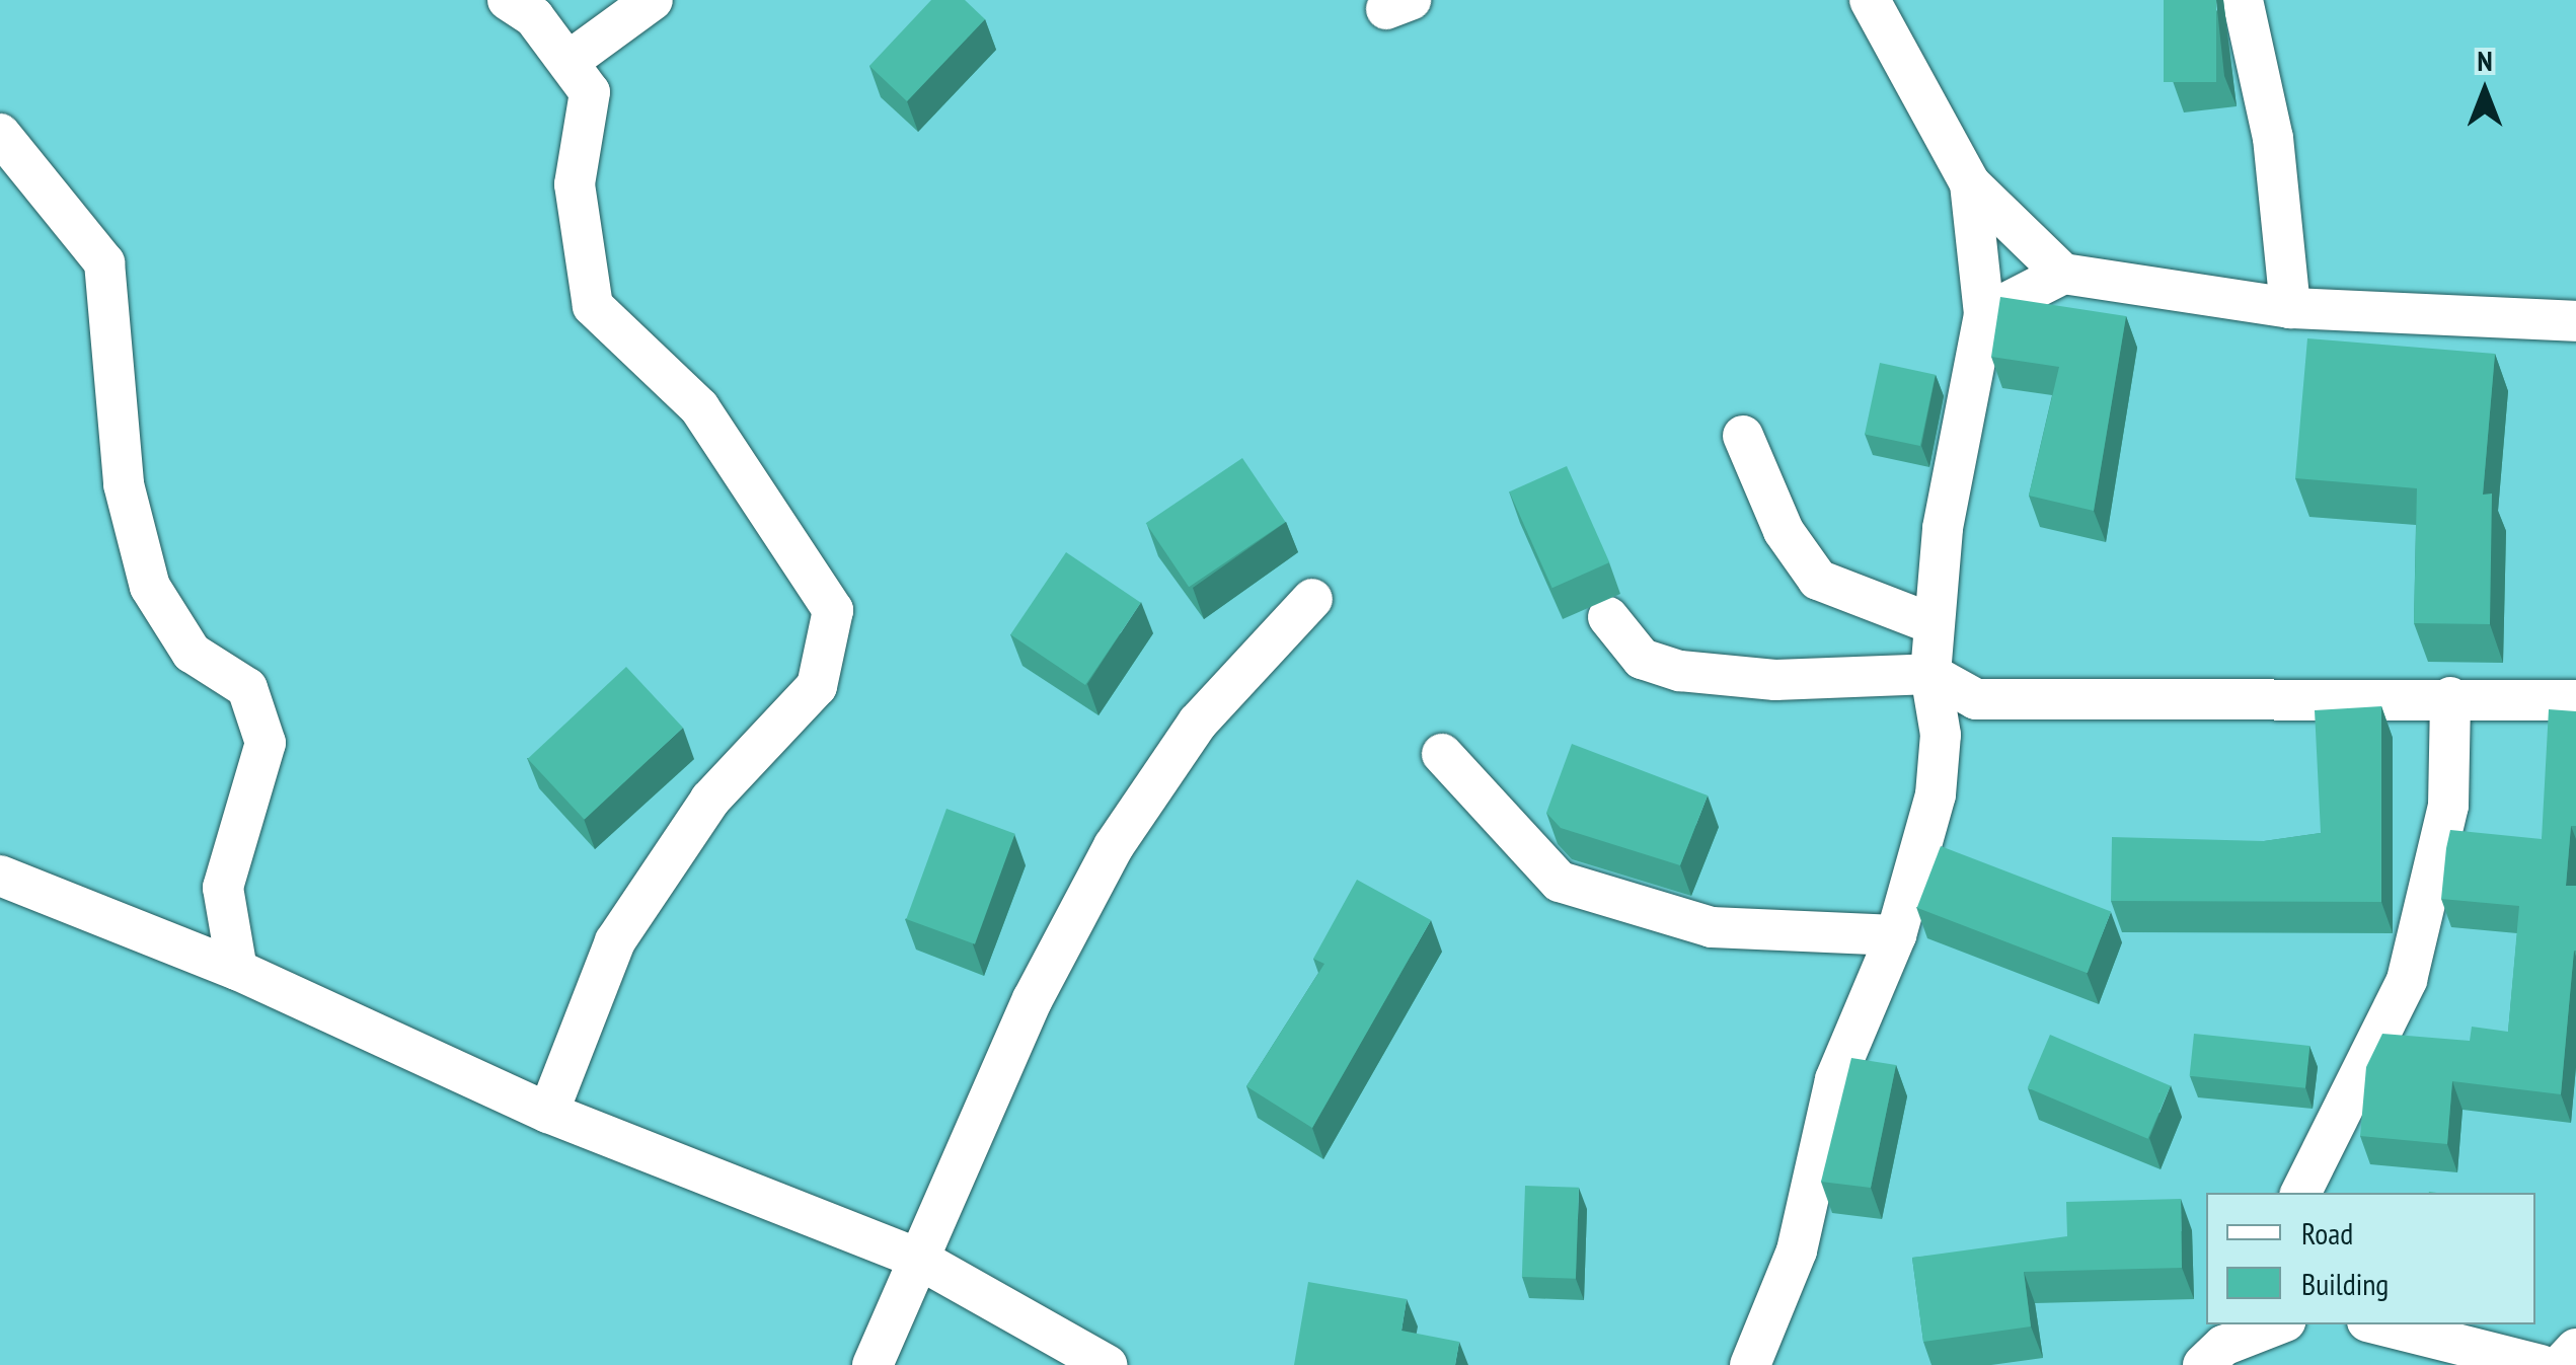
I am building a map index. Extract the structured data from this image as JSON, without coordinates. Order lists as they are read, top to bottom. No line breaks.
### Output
{"legend":["Road","Building"],"north":"top"}
